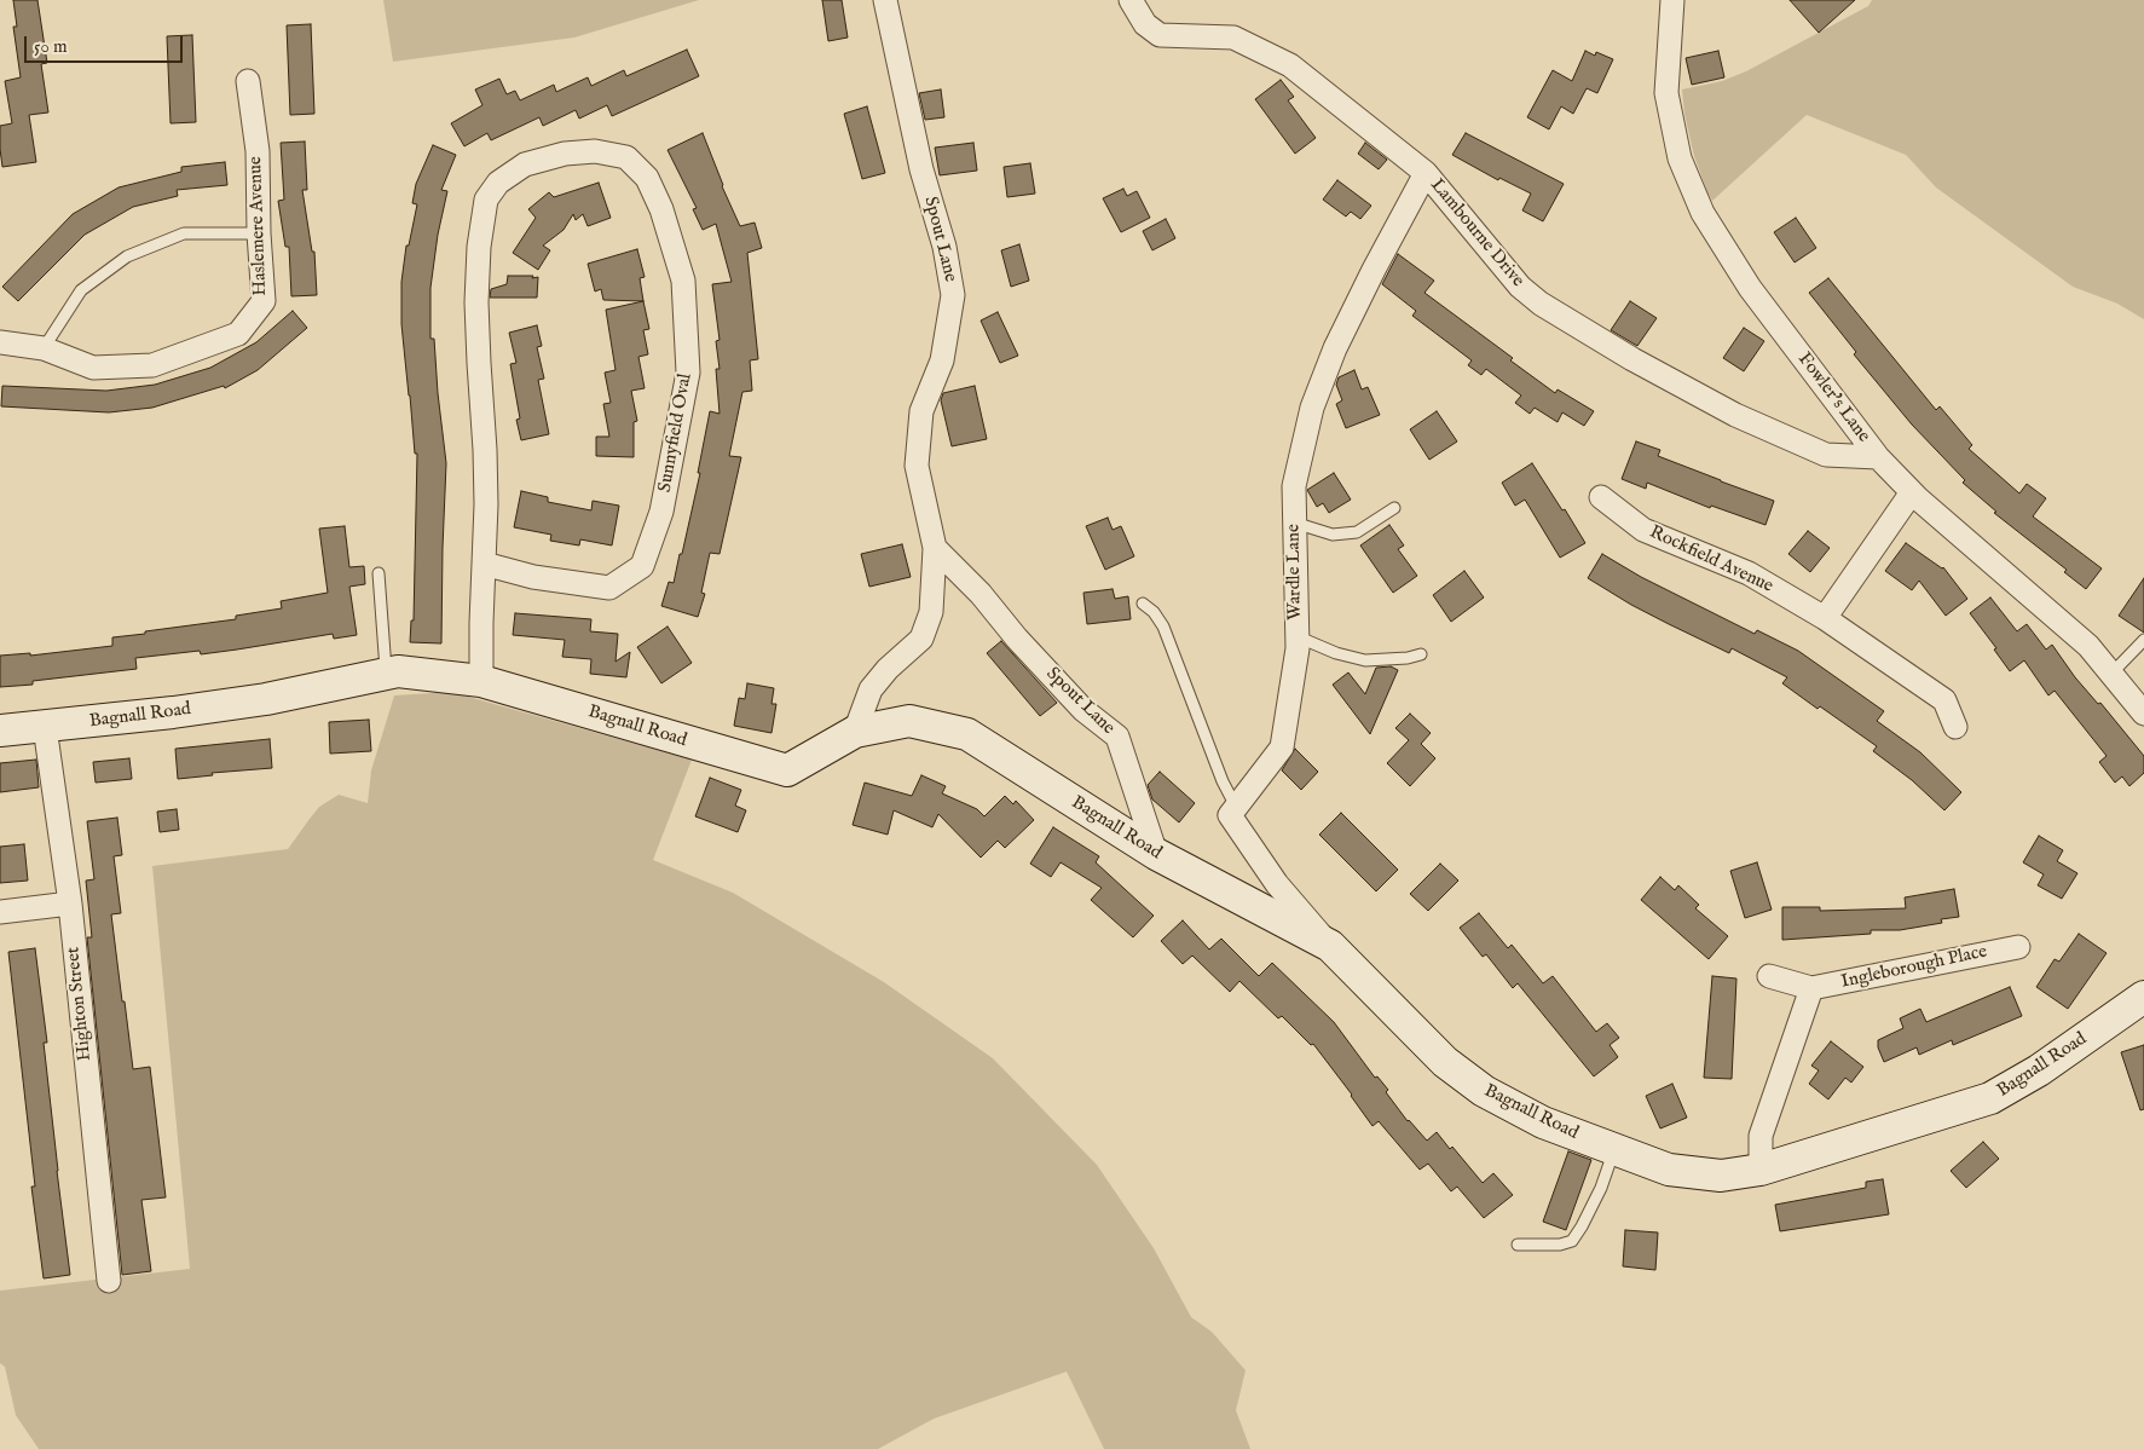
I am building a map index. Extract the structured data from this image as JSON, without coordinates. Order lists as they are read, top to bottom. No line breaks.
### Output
{"streets":{"street":["Haslemere Avenue","Lambourne Drive","Spout Lane","Fowler's Lane","Sunnyfield Oval","Rockfield Avenue","Wardle Lane","Bagnall Road","Ingleborough Place","Highton Street"]},"crossings":[["Lambourne Drive","Fowler's Lane"],["Lambourne Drive","Wardle Lane"],["Spout Lane","Bagnall Road"],["Sunnyfield Oval","Bagnall Road"],["Bagnall Road","Highton Street"]],"scale_bar":"50 m"}
